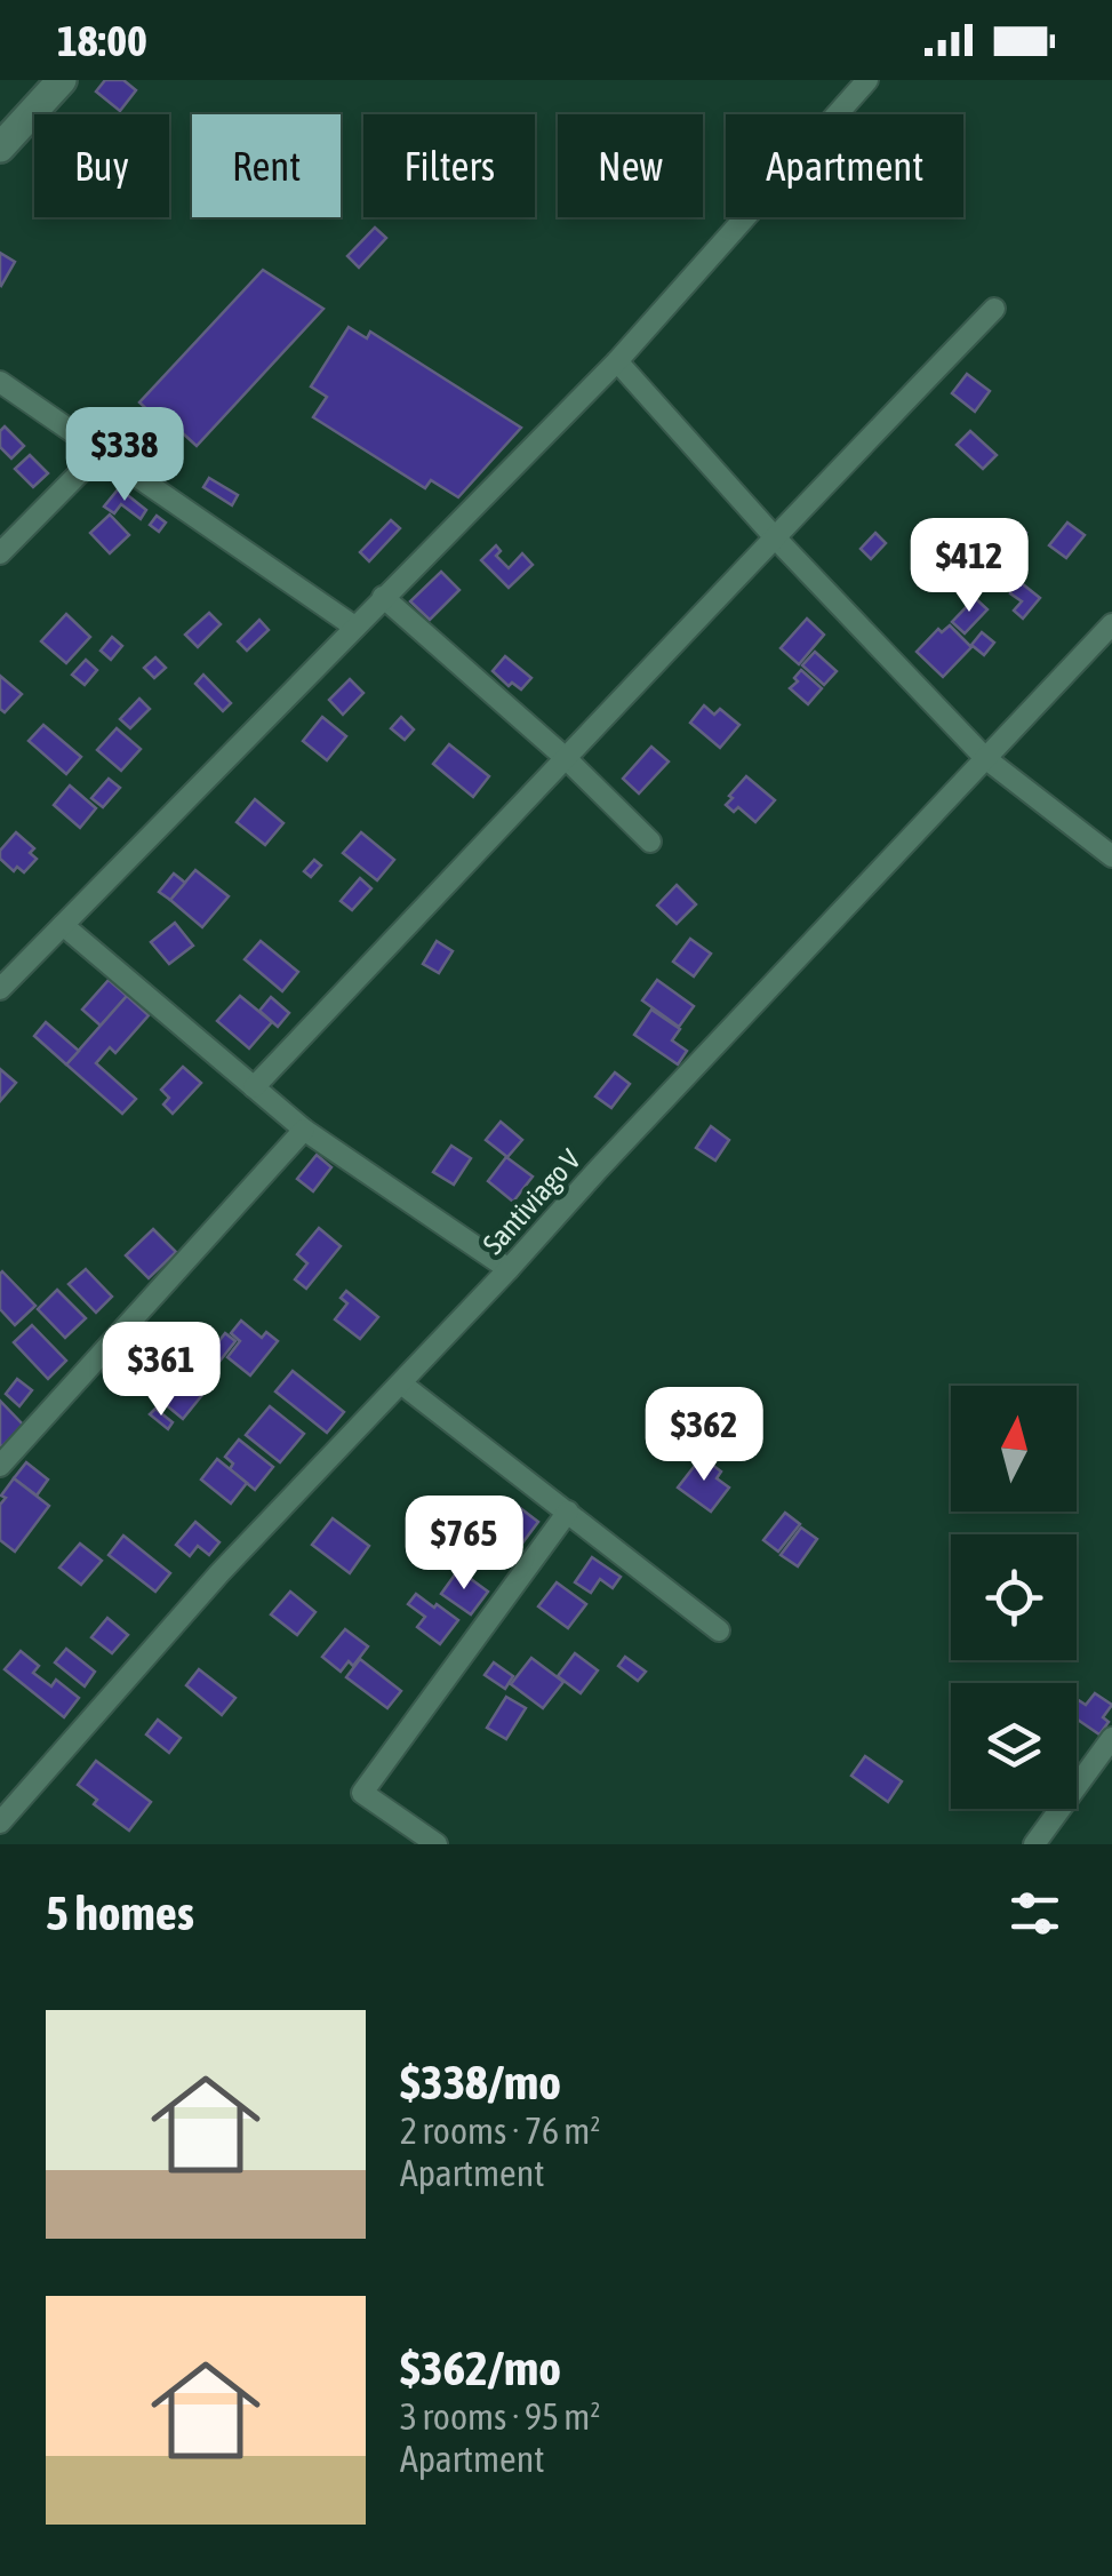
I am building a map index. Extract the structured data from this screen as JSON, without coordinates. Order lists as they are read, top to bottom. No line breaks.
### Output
{"streets":{"street":["Santiviago V"]},"north":"top","page":{"status":"18:00","chip":["Buy","Rent","Filters","New","Apartment"],"price":["$338","$412","$361","$362","$765"],"heading":"5 homes","list":[{"name":"$338/mo","note":"2 rooms · 76 m² · Apartment"},{"name":"$362/mo","note":"3 rooms · 95 m² · Apartment"}]}}
